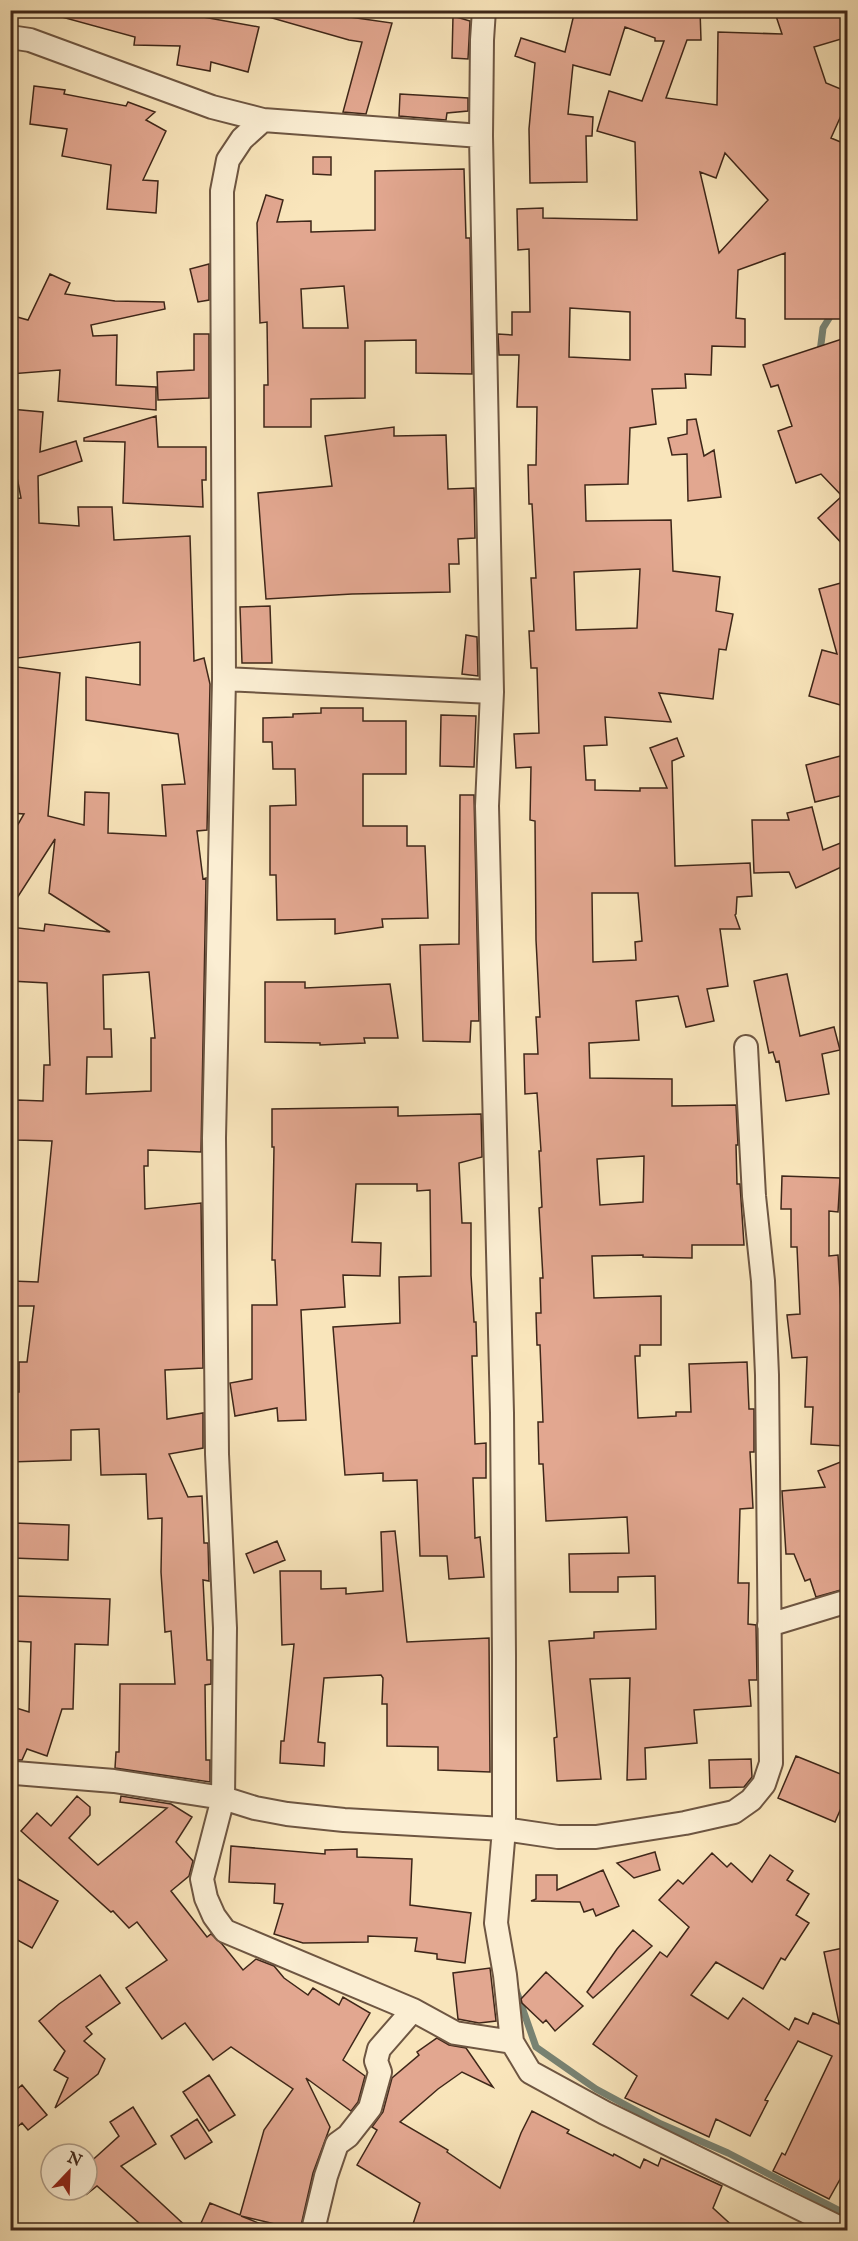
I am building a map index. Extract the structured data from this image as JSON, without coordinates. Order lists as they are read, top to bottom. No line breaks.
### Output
{"north":"top right"}
